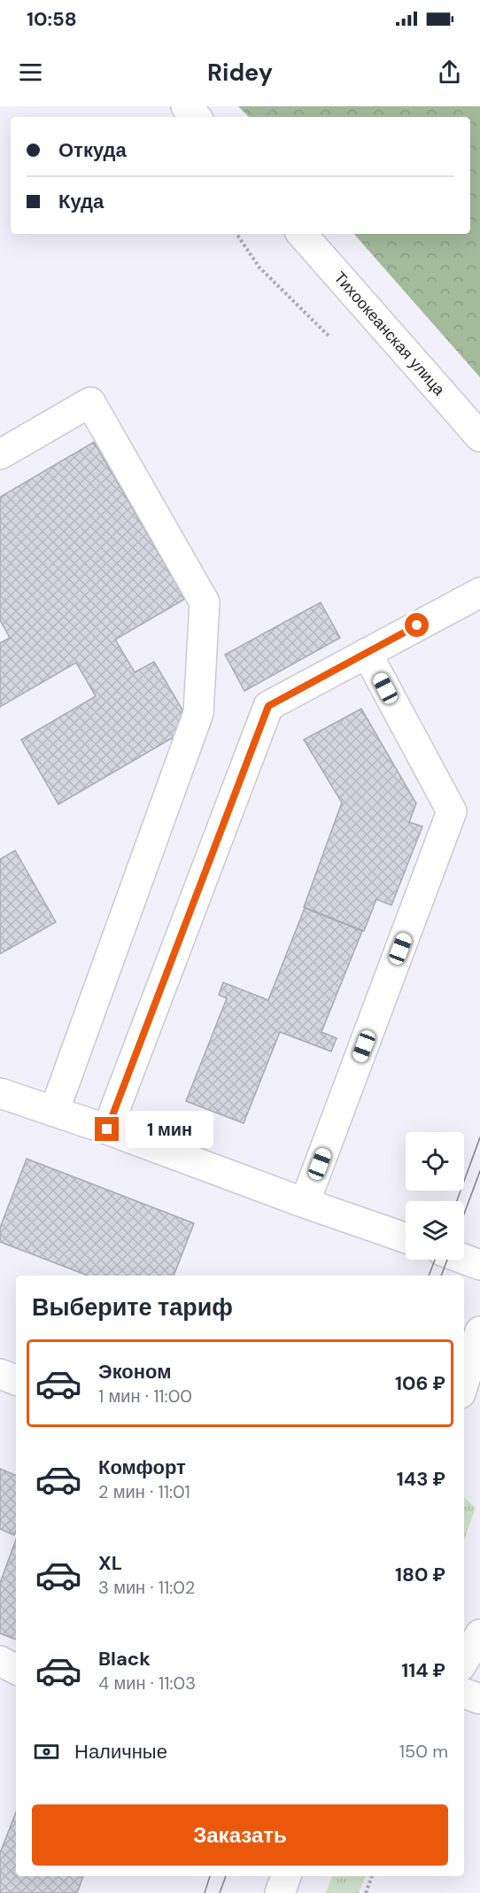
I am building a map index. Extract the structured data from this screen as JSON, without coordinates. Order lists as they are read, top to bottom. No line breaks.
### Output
{"streets":{"main road":["Тихоокеанская улица"]},"page":{"status":"10:58","header":"Ridey","banner":["Откуда","Куда"],"bubble":"1 мин","heading":"Выберите тариф","list":[{"name":"Эконом","note":"1 мин · 11:00","value":"106 ₽"},{"name":"Комфорт","note":"2 мин · 11:01","value":"143 ₽"},{"name":"XL","note":"3 мин · 11:02","value":"180 ₽"},{"name":"Black","note":"4 мин · 11:03","value":"114 ₽"}],"pay":["Наличные","150 m"],"buttons":"Заказать"}}
